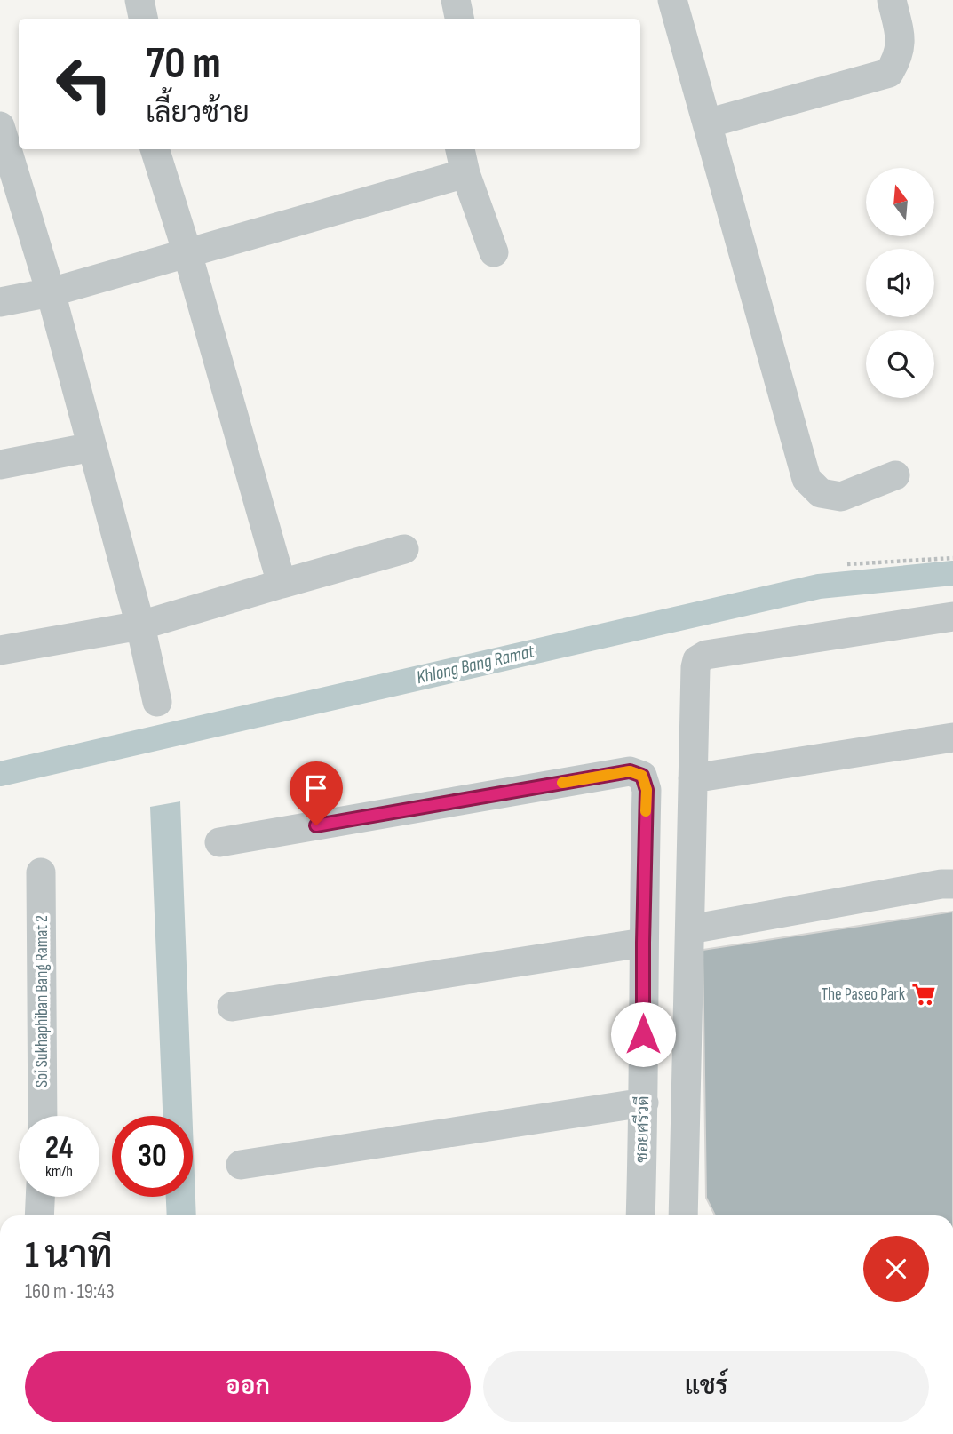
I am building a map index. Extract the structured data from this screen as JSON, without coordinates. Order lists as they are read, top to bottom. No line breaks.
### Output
{"streets":{"street":["Soi Sukhaphiban Bang Ramat 2","ซอยศรีวดี"]},"water":["Khlong Bang Ramat"],"places":{"supermarket":["The Paseo Park"]},"north":"top","page":{"turn":["70 m","เลี้ยวซ้าย"],"speed":"24 km/h","limit":"30","heading":["1 นาที","160 m · 19:43"],"buttons":["ออก","แชร์"]}}
